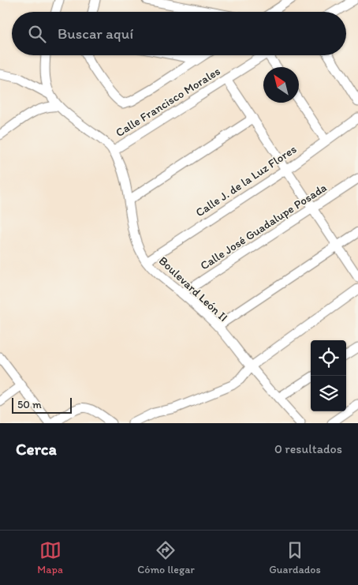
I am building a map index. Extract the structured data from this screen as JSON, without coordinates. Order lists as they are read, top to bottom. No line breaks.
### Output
{"streets":{"street":["Calle Francisco Morales","Calle J. de la Luz Flores","Calle José Guadalupe Posada","Boulevard León II"]},"crossings":[["Calle Francisco Morales","Boulevard León II"],["Calle J. de la Luz Flores","Boulevard León II"],["Calle José Guadalupe Posada","Boulevard León II"]],"scale_bar":"50 m","north":"top left","page":{"search":"Buscar aquí","scale":"50 m","heading":["Cerca","0 resultados"],"nav":["Mapa","Cómo llegar","Guardados"]}}
